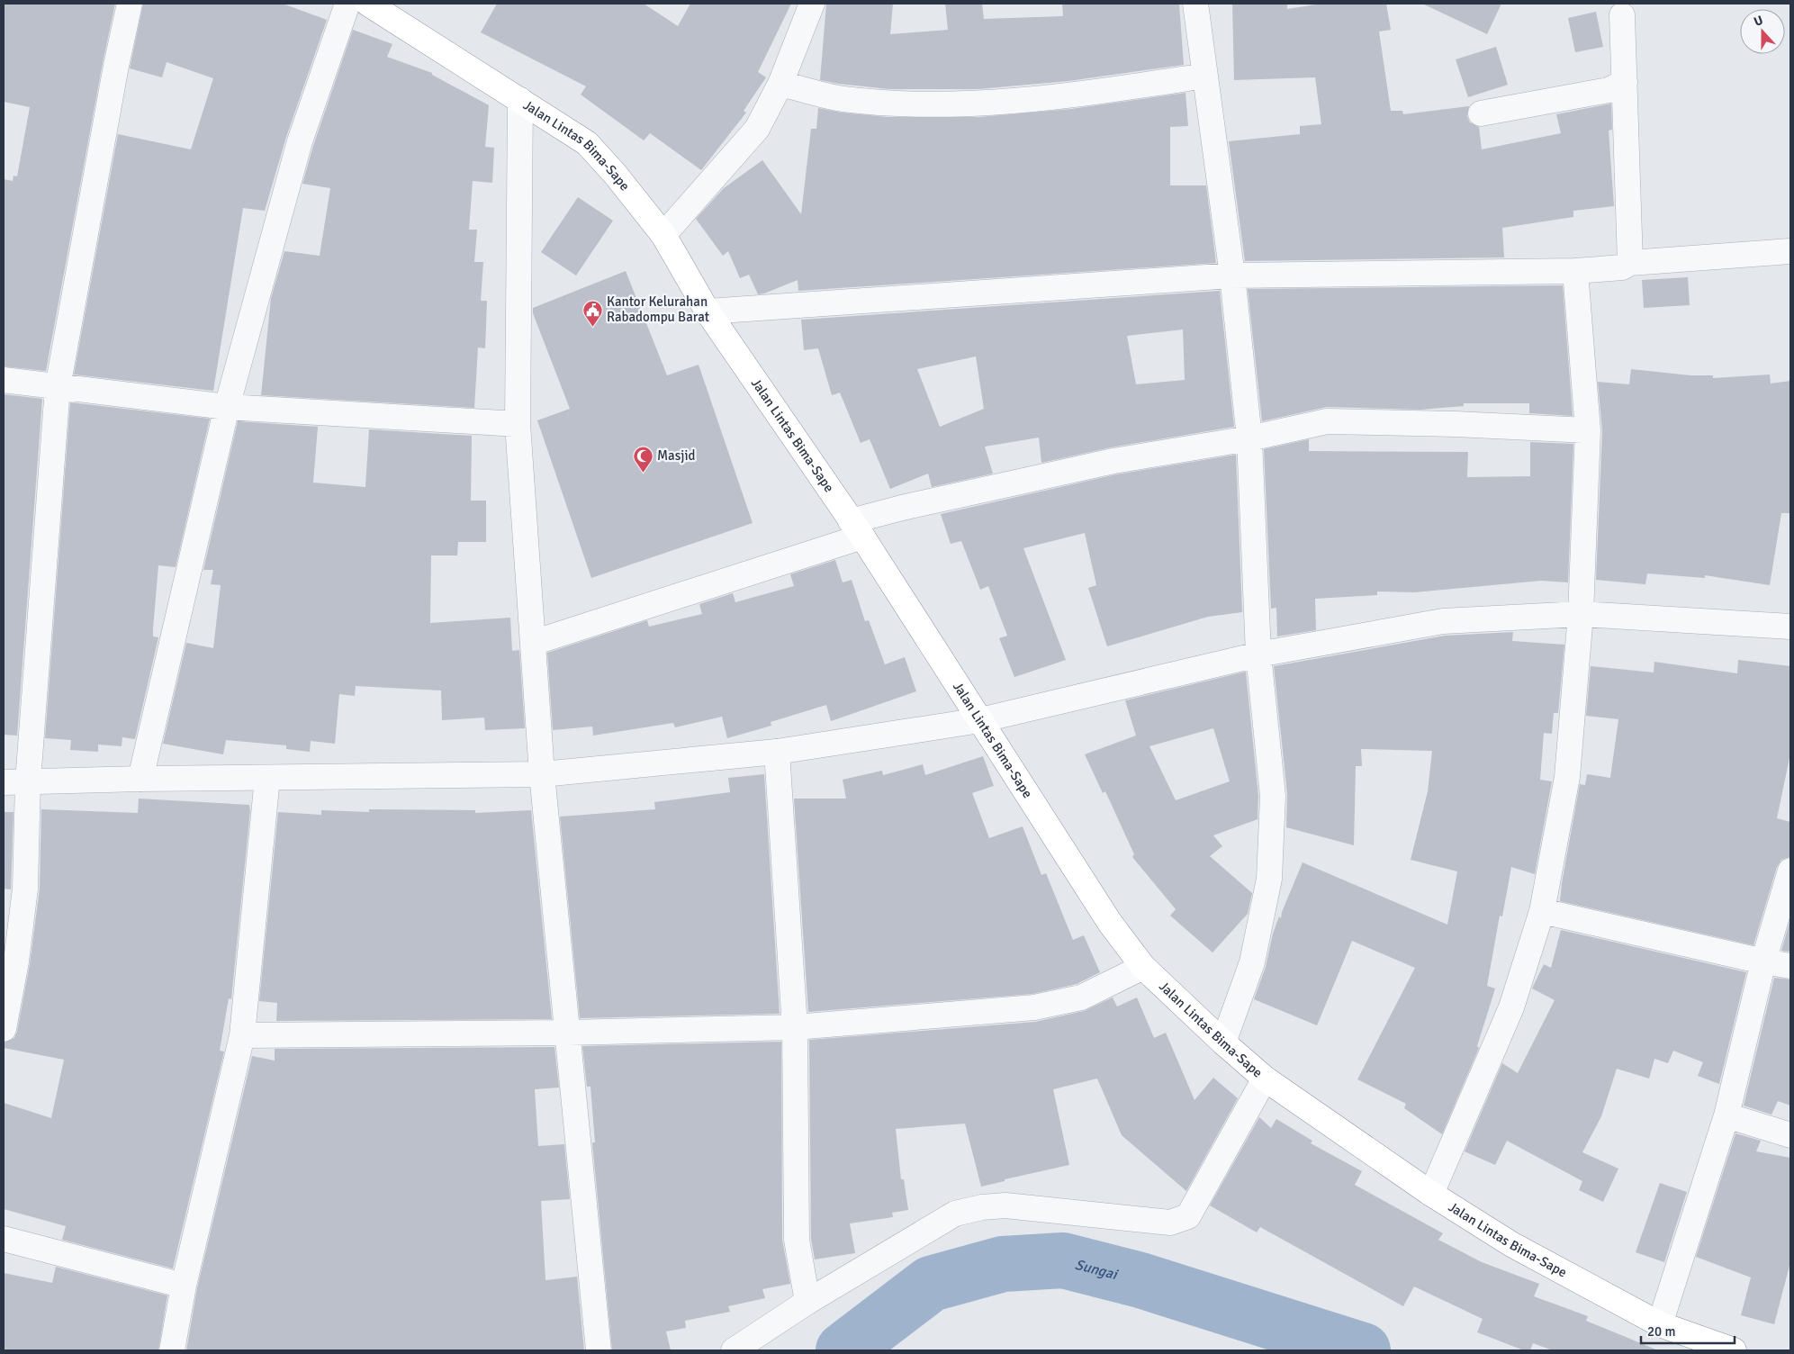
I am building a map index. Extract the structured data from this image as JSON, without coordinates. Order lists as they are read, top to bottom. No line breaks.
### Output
{"streets":{"highway":["Jalan Lintas Bima-Sape"]},"water":["Sungai"],"places":{"public building":["Kantor Kelurahan Rabadompu Barat"],"mosque":["Masjid"]},"scale_bar":"20 m","north":"top"}
